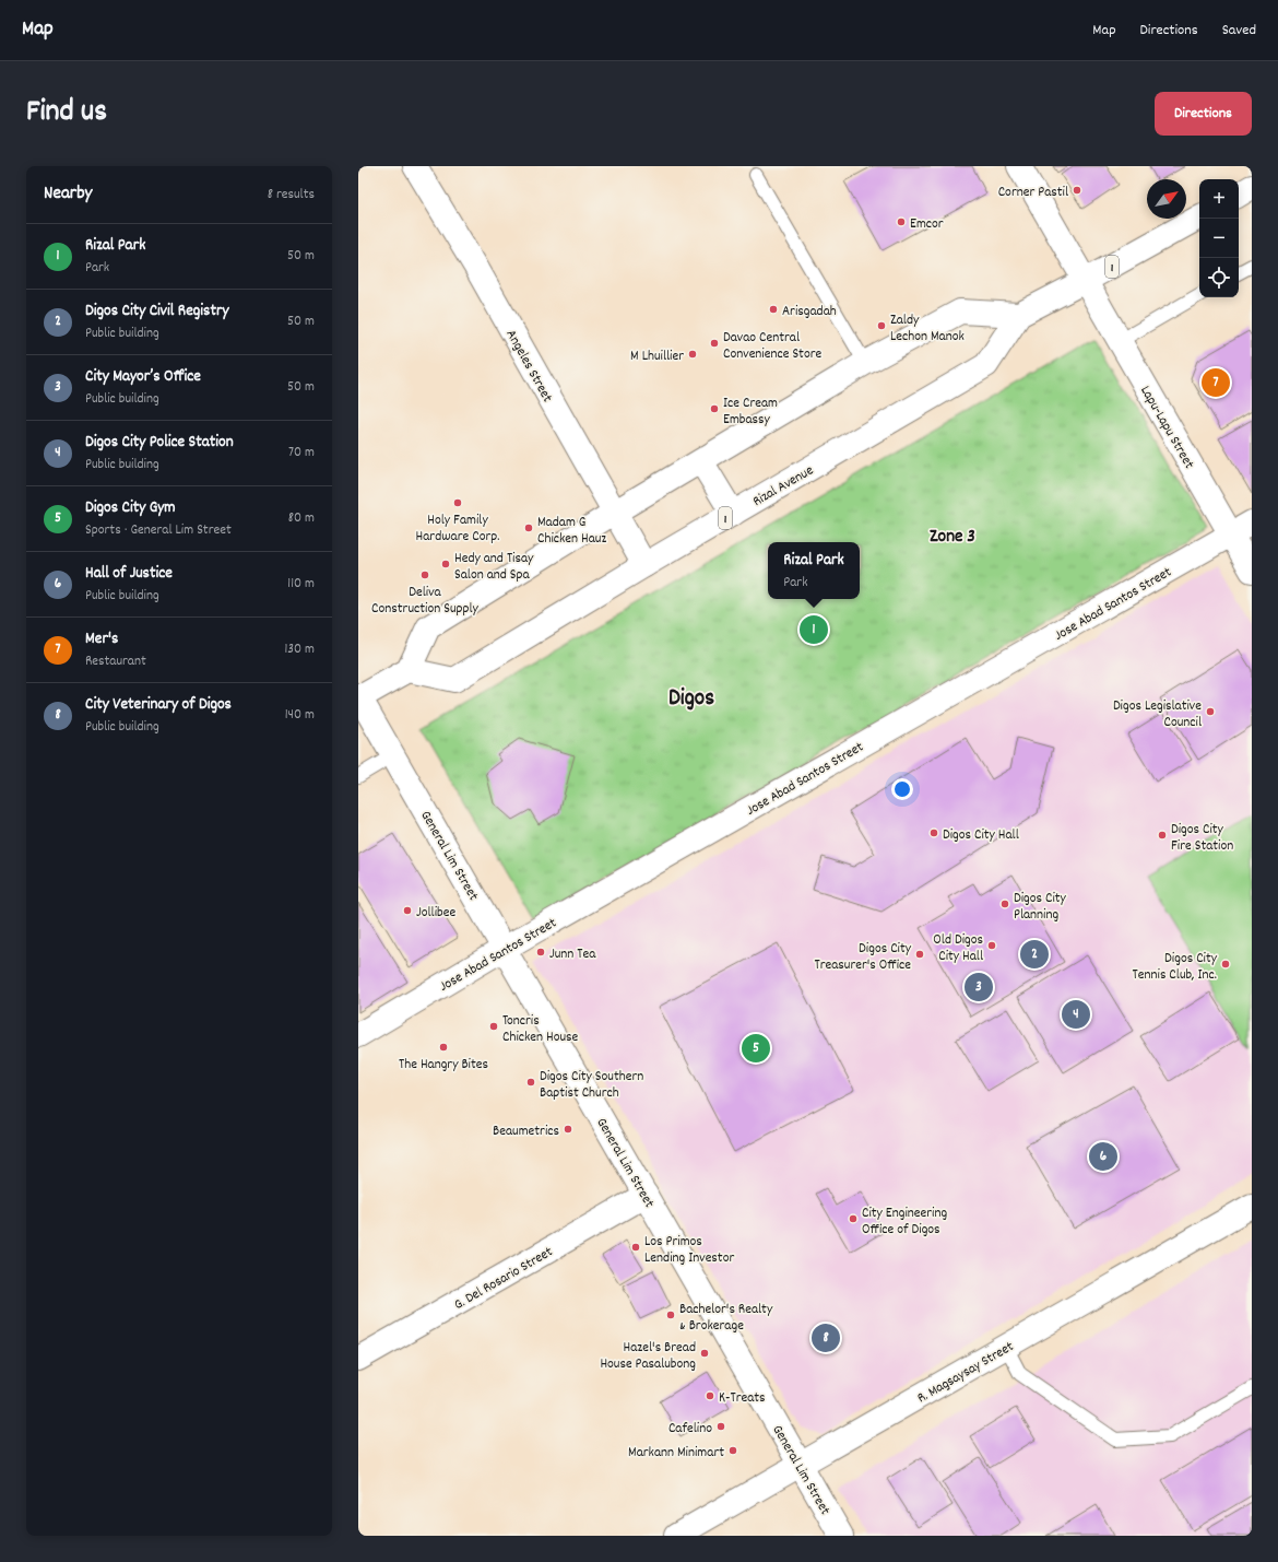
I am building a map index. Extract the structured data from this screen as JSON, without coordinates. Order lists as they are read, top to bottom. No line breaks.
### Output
{"streets":{"street":["1","Angeles Street","Lapu-Lapu Street","Rizal Avenue","Jose Abad Santos Street","General Lim Street","G. Del Rosario Street","R. Magsaysay Street"]},"crossings":[["Angeles Street","Rizal Avenue"],["Lapu-Lapu Street","Rizal Avenue"],["Lapu-Lapu Street","Jose Abad Santos Street"],["Jose Abad Santos Street","General Lim Street"],["General Lim Street","G. Del Rosario Street"],["General Lim Street","R. Magsaysay Street"]],"districts":["Zone 3","Digos"],"places":["Corner Pastil","Emcor","Arisgadah","Zaldy Lechon Manok","Davao Central Convenience Store","M Lhuillier","Ice Cream Embassy","Holy Family Hardware Corp.","Madam G Chicken Hauz","Hedy and Tisay Salon and Spa","Deliva Construction Supply","Digos Legislative Council","Digos City Hall","Digos City Fire Station","Digos City Planning","Jollibee","Old Digos City Hall","Junn Tea","Digos City Treasurer's Office","Digos City Tennis Club, Inc.","Toncris Chicken House","The Hangry Bites","Digos City Southern Baptist Church","Beaumetrics","City Engineering Office of Digos","Los Primos Lending Investor","Bachelor's Realty & Brokerage","Hazel's Bread House Pasalubong","K-Treats","Cafelino","Markann Minimart"],"north":"top right","page":{"header":"Map","nav":["Map","Directions","Saved"],"title":"Find us","buttons":"Directions","heading":["Nearby","8 results"],"map_buttons":["+","−"],"list":[{"mark":"1","name":"Rizal Park","note":"Park","value":"50 m"},{"mark":"2","name":"Digos City Civil Registry","note":"Public building","value":"50 m"},{"mark":"3","name":"City Mayor’s Office","note":"Public building","value":"50 m"},{"mark":"4","name":"Digos City Police Station","note":"Public building","value":"70 m"},{"mark":"5","name":"Digos City Gym","note":"Sports · General Lim Street","value":"80 m"},{"mark":"6","name":"Hall of Justice","note":"Public building","value":"110 m"},{"mark":"7","name":"Mer's","note":"Restaurant","value":"130 m"},{"mark":"8","name":"City Veterinary of Digos","note":"Public building","value":"140 m"}],"pins":["7","1","2","3","4","5","6","8"],"popup":["Rizal Park","Park"]}}
